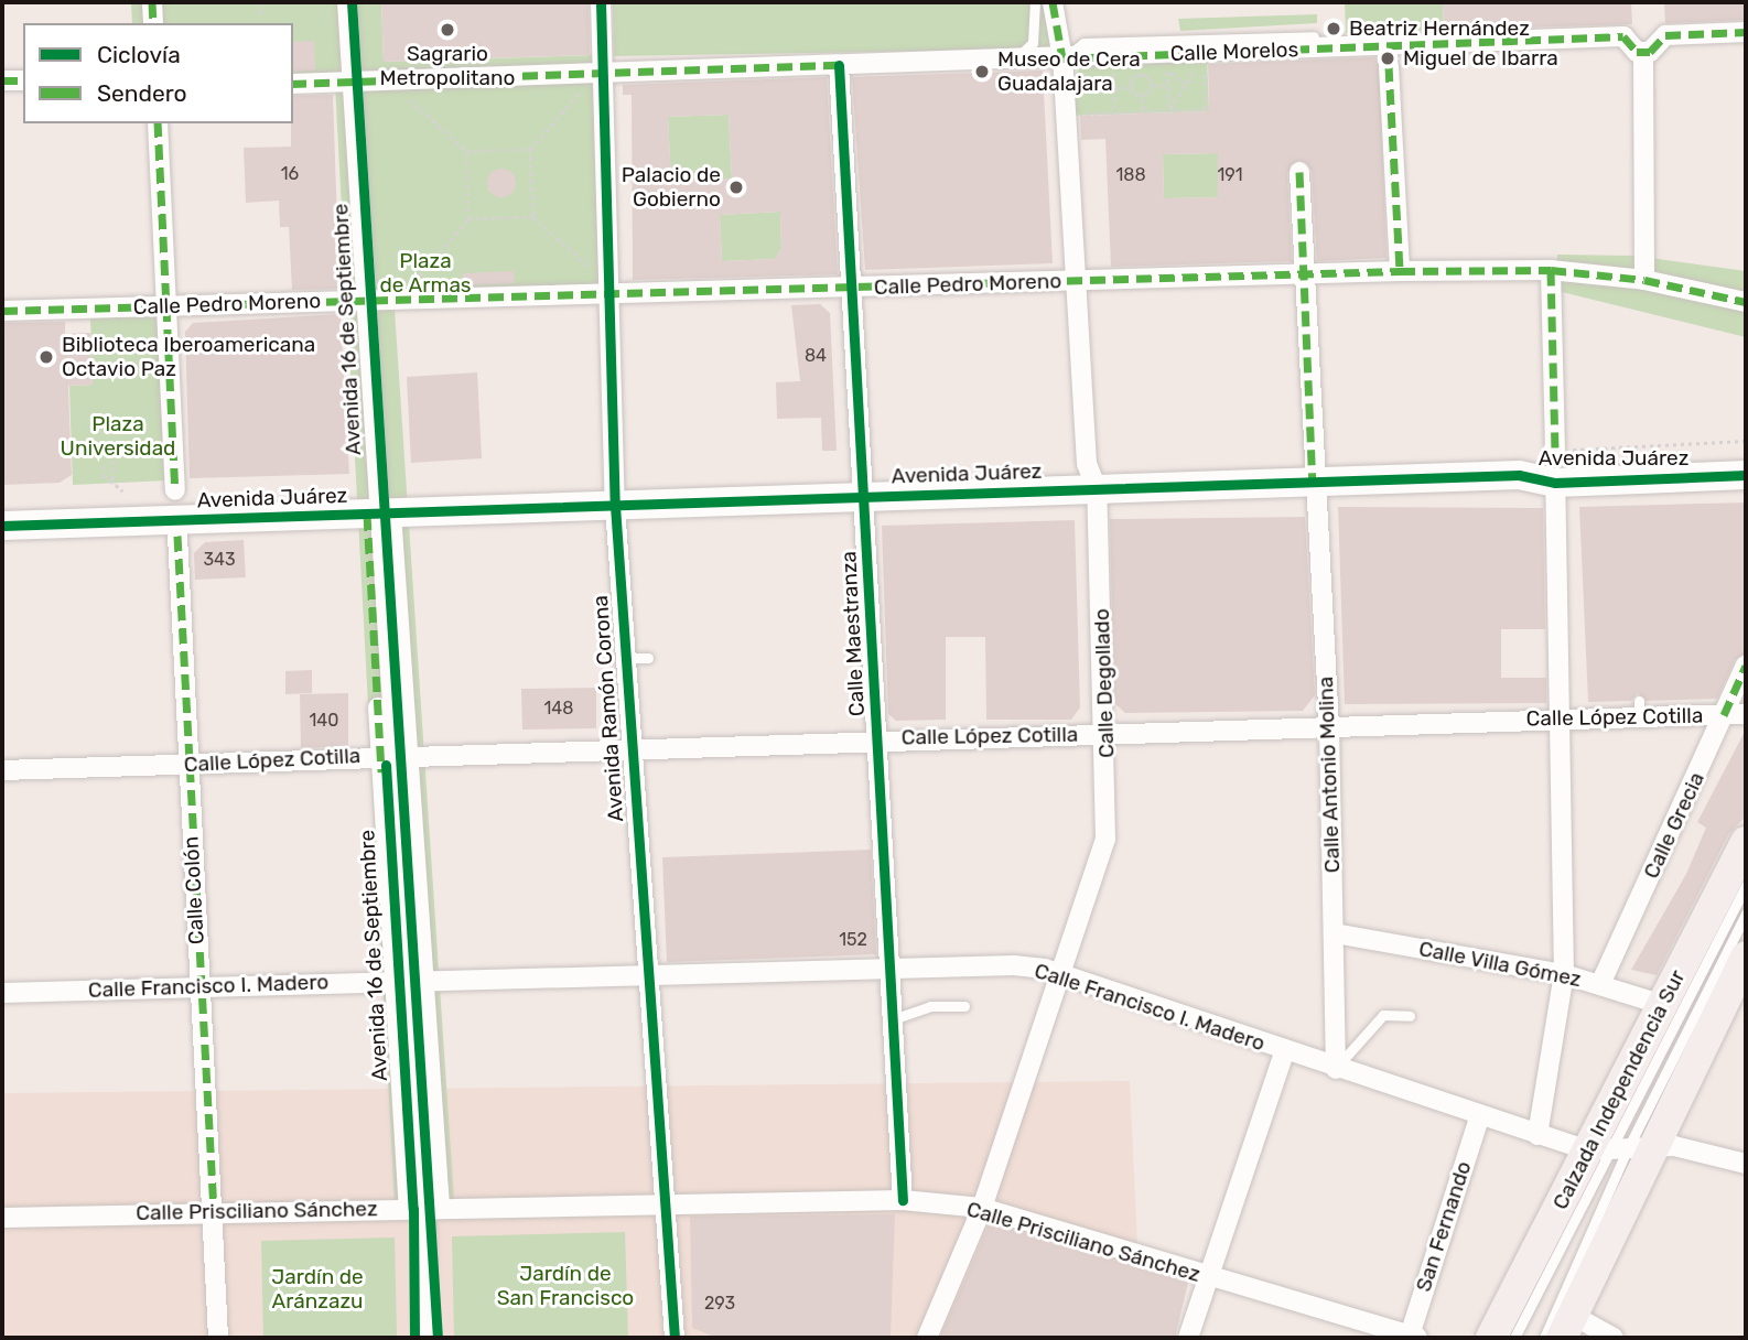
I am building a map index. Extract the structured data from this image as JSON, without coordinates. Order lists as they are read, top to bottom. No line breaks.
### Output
{"streets":{"main road":["Avenida Juárez","Calzada Independencia Sur"],"street":["Calle Morelos","Calle Pedro Moreno","Avenida 16 de Septiembre","Calle Maestranza","Calle Degollado","Avenida Ramón Corona","Calle López Cotilla","Calle Antonio Molina","Calle Grecia","Calle Colón","Calle Villa Gómez","Calle Francisco I. Madero","Calle Prisciliano Sánchez","San Fernando"]},"crossings":[["Calle Morelos","Avenida 16 de Septiembre"],["Calle Morelos","Calle Maestranza"],["Calle Morelos","Calle Degollado"],["Calle Morelos","Avenida Ramón Corona"],["Calle Pedro Moreno","Avenida 16 de Septiembre"],["Calle Pedro Moreno","Calle Maestranza"],["Calle Pedro Moreno","Calle Degollado"],["Calle Pedro Moreno","Avenida Ramón Corona"],["Calle Pedro Moreno","Calle Antonio Molina"],["Avenida 16 de Septiembre","Avenida Juárez"],["Avenida 16 de Septiembre","Calle López Cotilla"],["Avenida 16 de Septiembre","Calle Francisco I. Madero"],["Avenida 16 de Septiembre","Calle Prisciliano Sánchez"],["Avenida Juárez","Calle Maestranza"],["Avenida Juárez","Calle Degollado"],["Avenida Juárez","Avenida Ramón Corona"],["Avenida Juárez","Calle Antonio Molina"],["Calle Maestranza","Calle López Cotilla"],["Calle Maestranza","Calle Francisco I. Madero"],["Calle Maestranza","Calle Prisciliano Sánchez"],["Calle Degollado","Calle López Cotilla"],["Calle Degollado","Calle Francisco I. Madero"],["Calle Degollado","Calle Prisciliano Sánchez"],["Avenida Ramón Corona","Calle López Cotilla"],["Avenida Ramón Corona","Calle Francisco I. Madero"],["Avenida Ramón Corona","Calle Prisciliano Sánchez"],["Calle López Cotilla","Calle Antonio Molina"],["Calle López Cotilla","Calle Grecia"],["Calle López Cotilla","Calle Colón"],["Calle Antonio Molina","Calle Villa Gómez"],["Calle Antonio Molina","Calle Francisco I. Madero"],["Calle Grecia","Calle Villa Gómez"],["Calle Colón","Calle Francisco I. Madero"],["Calle Colón","Calle Prisciliano Sánchez"],["Calle Villa Gómez","Calzada Independencia Sur"],["Calle Francisco I. Madero","Calzada Independencia Sur"],["Calle Francisco I. Madero","San Fernando"],["Calle Prisciliano Sánchez","San Fernando"]],"parks":["Plaza de Armas","Plaza Universidad","Jardín de San Francisco","Jardín de Aránzazu"],"places":["Beatriz Hernández","Sagrario Metropolitano","Miguel de Ibarra","Museo de Cera Guadalajara","Palacio de Gobierno","Biblioteca Iberoamericana Octavio Paz"],"house_numbers":["16","188","191","84","343","148","140","152","293"],"legend":["Ciclovía","Sendero"]}
